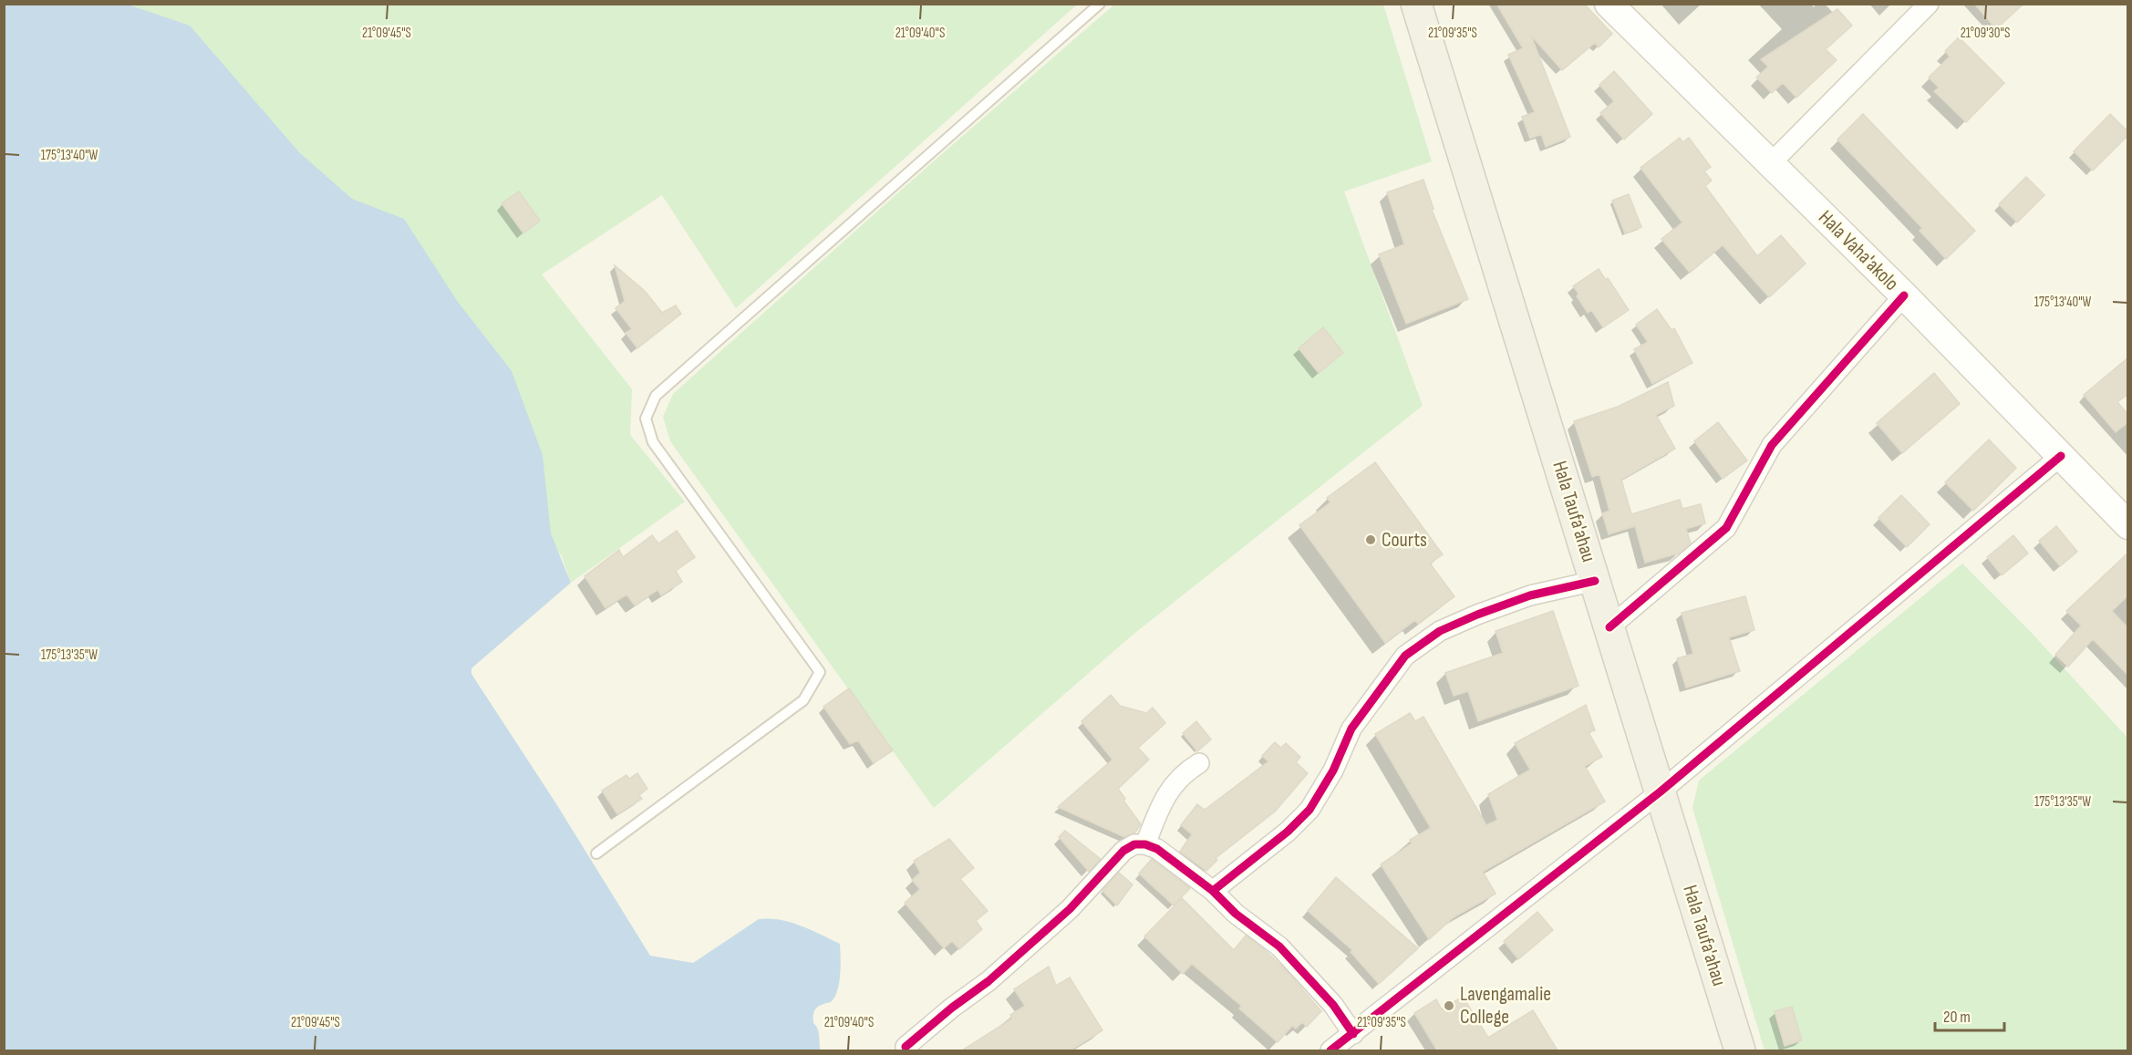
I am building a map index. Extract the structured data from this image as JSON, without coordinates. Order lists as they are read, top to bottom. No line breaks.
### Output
{"streets":{"main road":["Hala Vaha'akolo","Hala Taufa'ahau"]},"places":["Courts","Lavengamalie College"],"scale_bar":"20 m","coordinates":["21°09'45\"S","21°09'40\"S","21°09'35\"S","21°09'30\"S","175°13'40\"W","175°13'35\"W"]}
